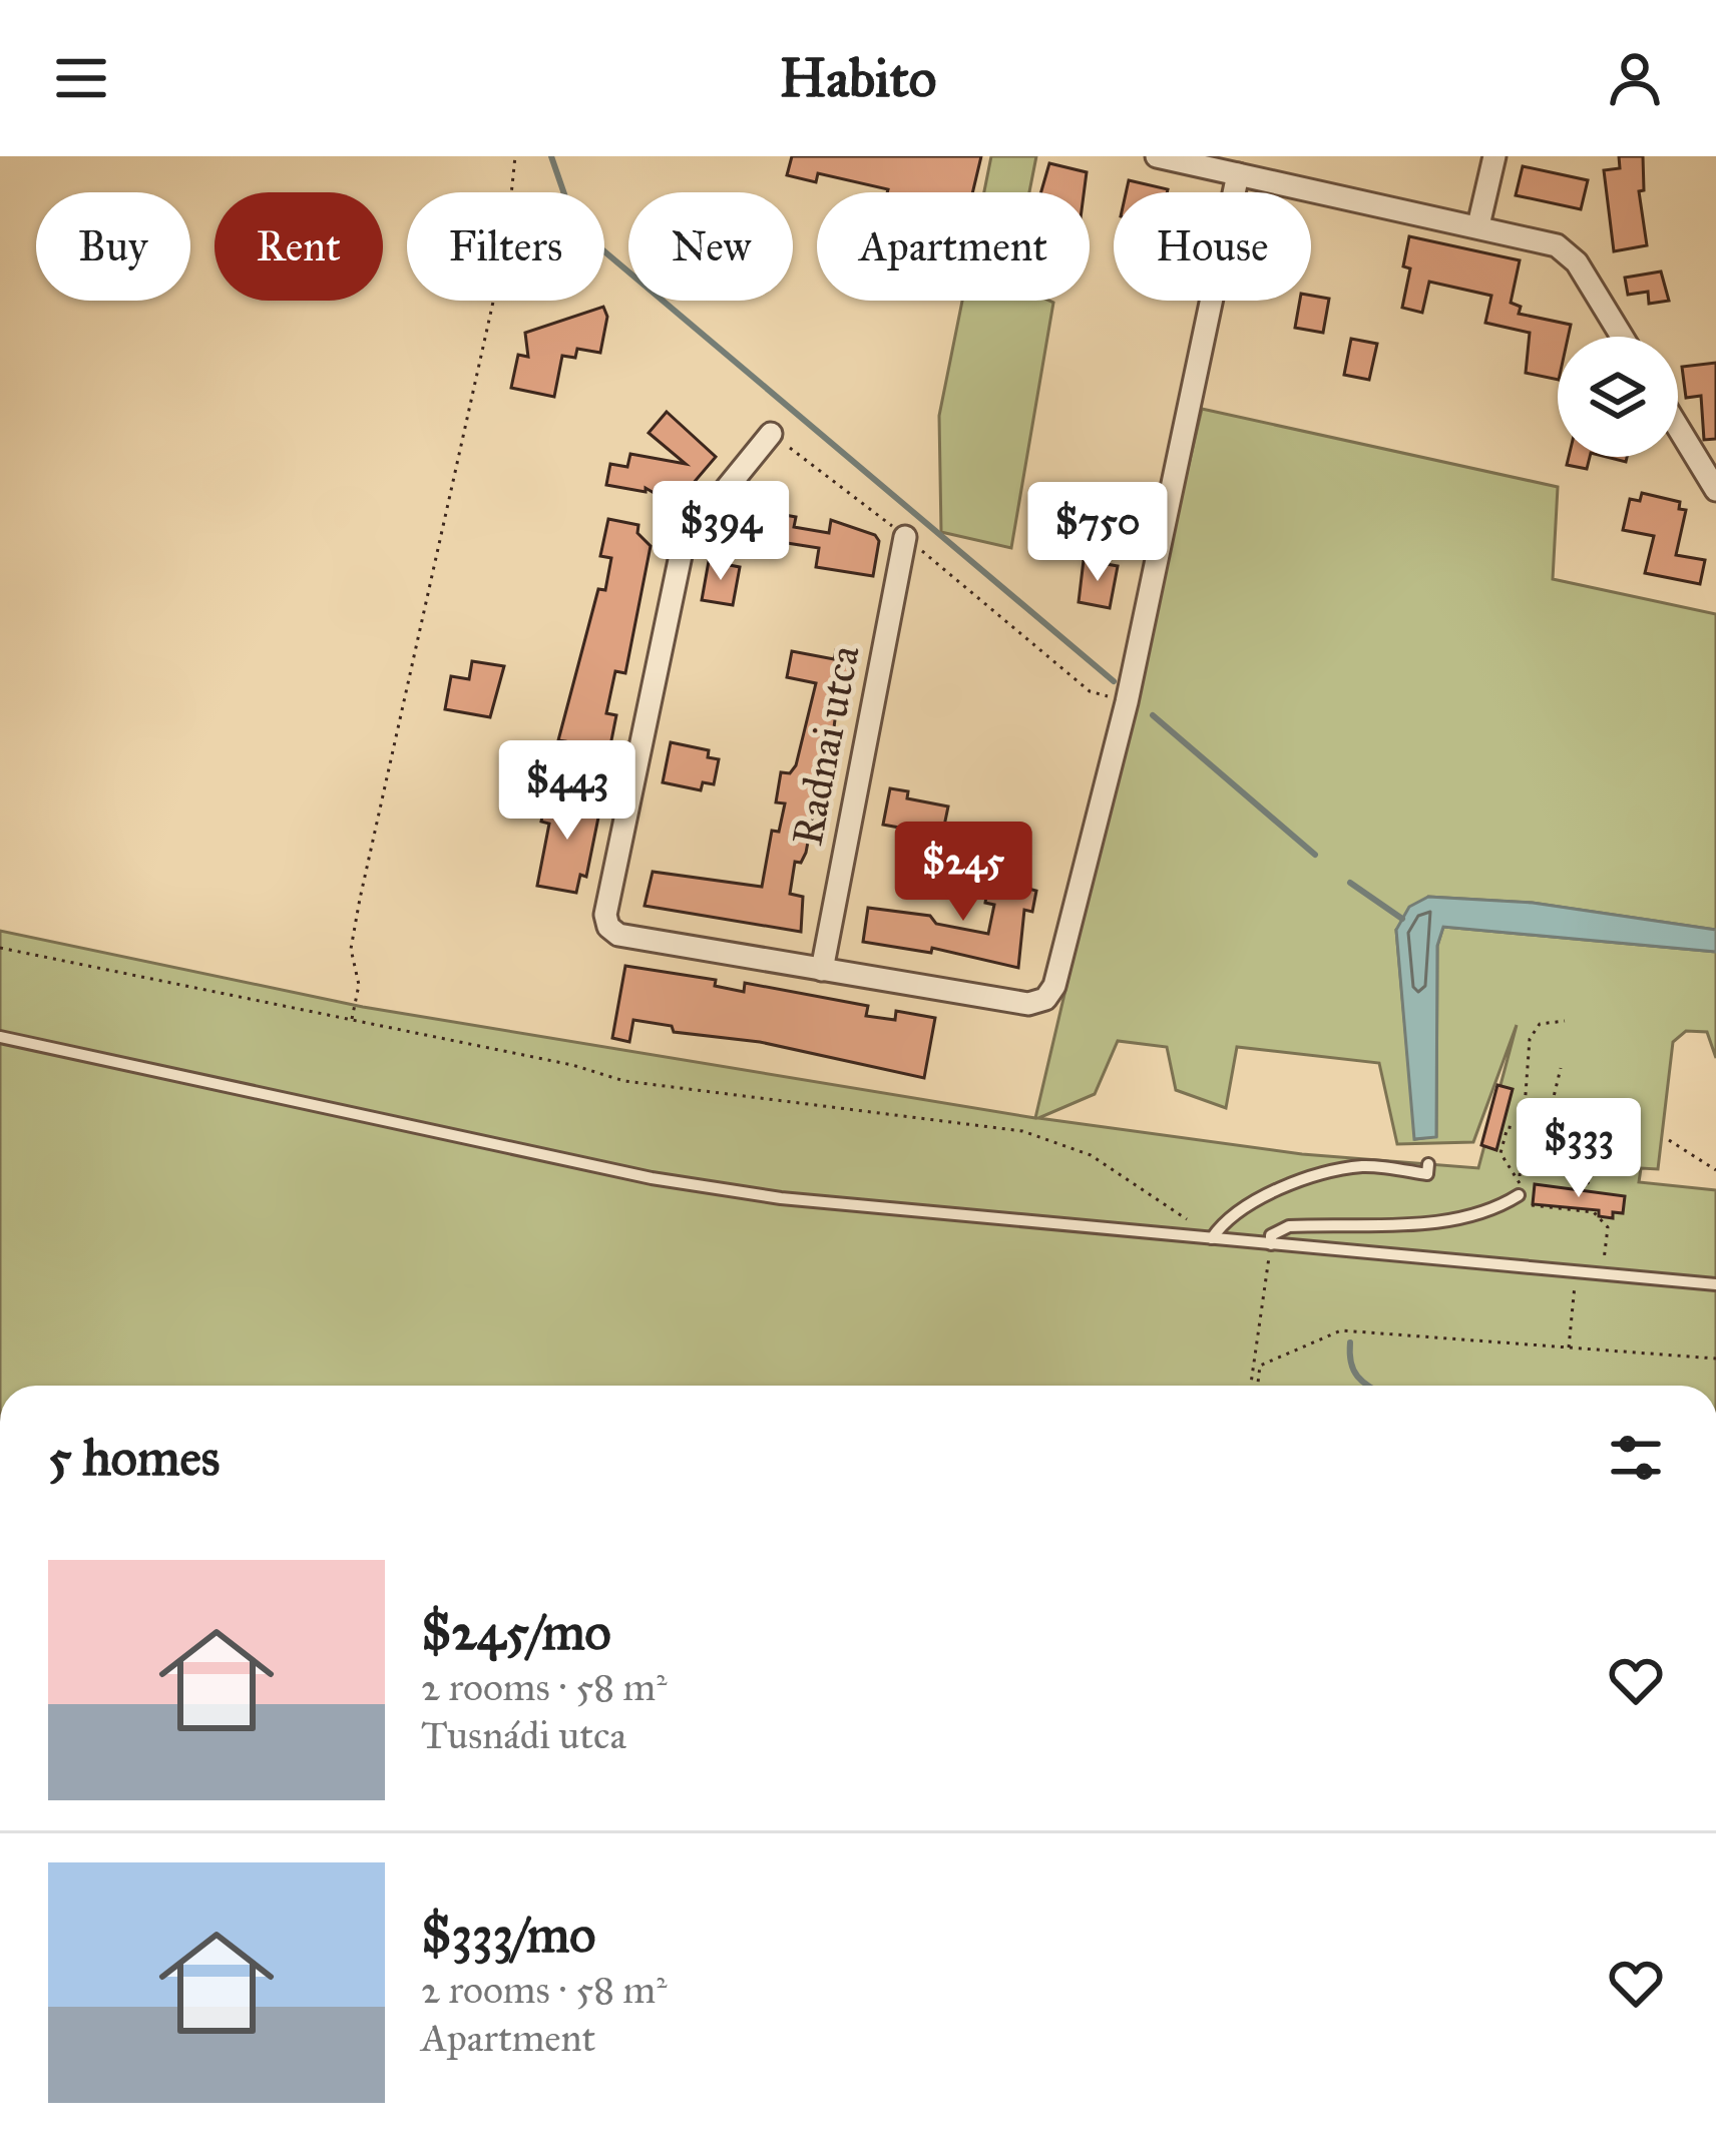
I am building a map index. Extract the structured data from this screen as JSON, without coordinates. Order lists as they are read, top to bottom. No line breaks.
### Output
{"streets":{"street":["Radnai utca"]},"page":{"header":"Habito","chip":["Buy","Rent","Filters","New","Apartment","House"],"price":["$394","$750","$443","$245","$333"],"heading":"5 homes","list":[{"name":"$245/mo","note":"2 rooms · 58 m² · Tusnádi utca"},{"name":"$333/mo","note":"2 rooms · 58 m² · Apartment"}]}}
